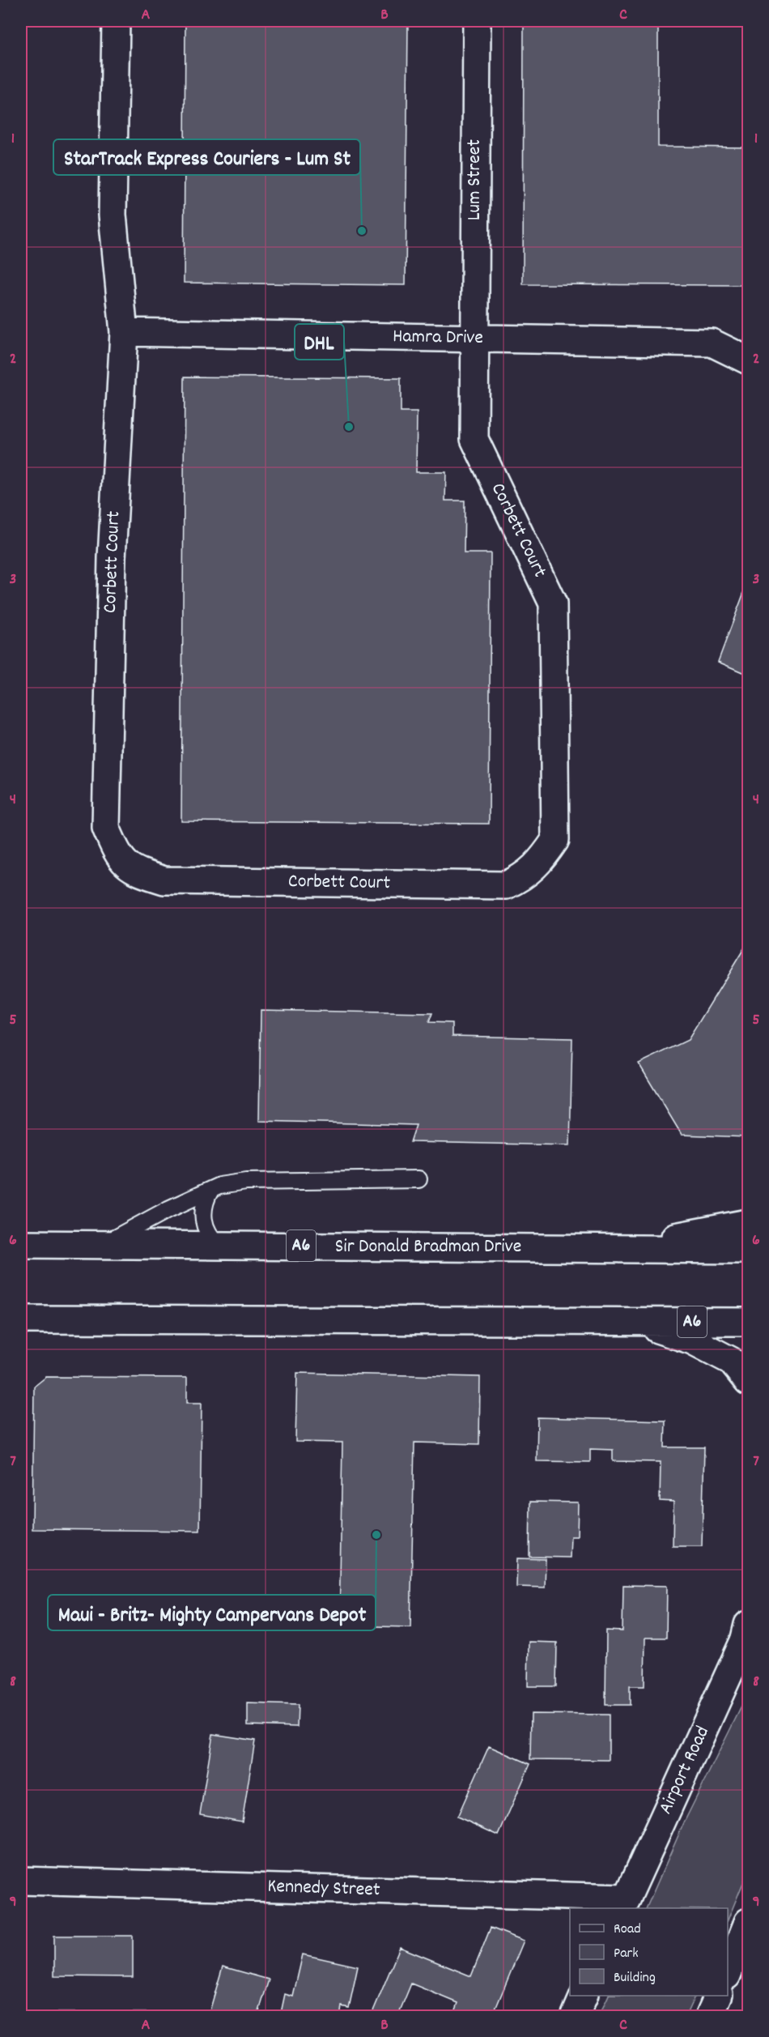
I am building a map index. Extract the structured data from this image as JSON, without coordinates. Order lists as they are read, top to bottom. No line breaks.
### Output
{"streets":{"street":["Lum Street","Hamra Drive","Corbett Court","A6","Sir Donald Bradman Drive","Airport Road","Kennedy Street"]},"crossings":[["Lum Street","Hamra Drive"],["Lum Street","Corbett Court"],["Hamra Drive","Corbett Court"],["Airport Road","Kennedy Street"]],"places":["StarTrack Express Couriers - Lum St","DHL","Maui - Britz- Mighty Campervans Depot"],"legend":["Road","Park","Building"],"grid":{"columns":["A","B","C"],"rows":["1","2","3","4","5","6","7","8","9"]}}
